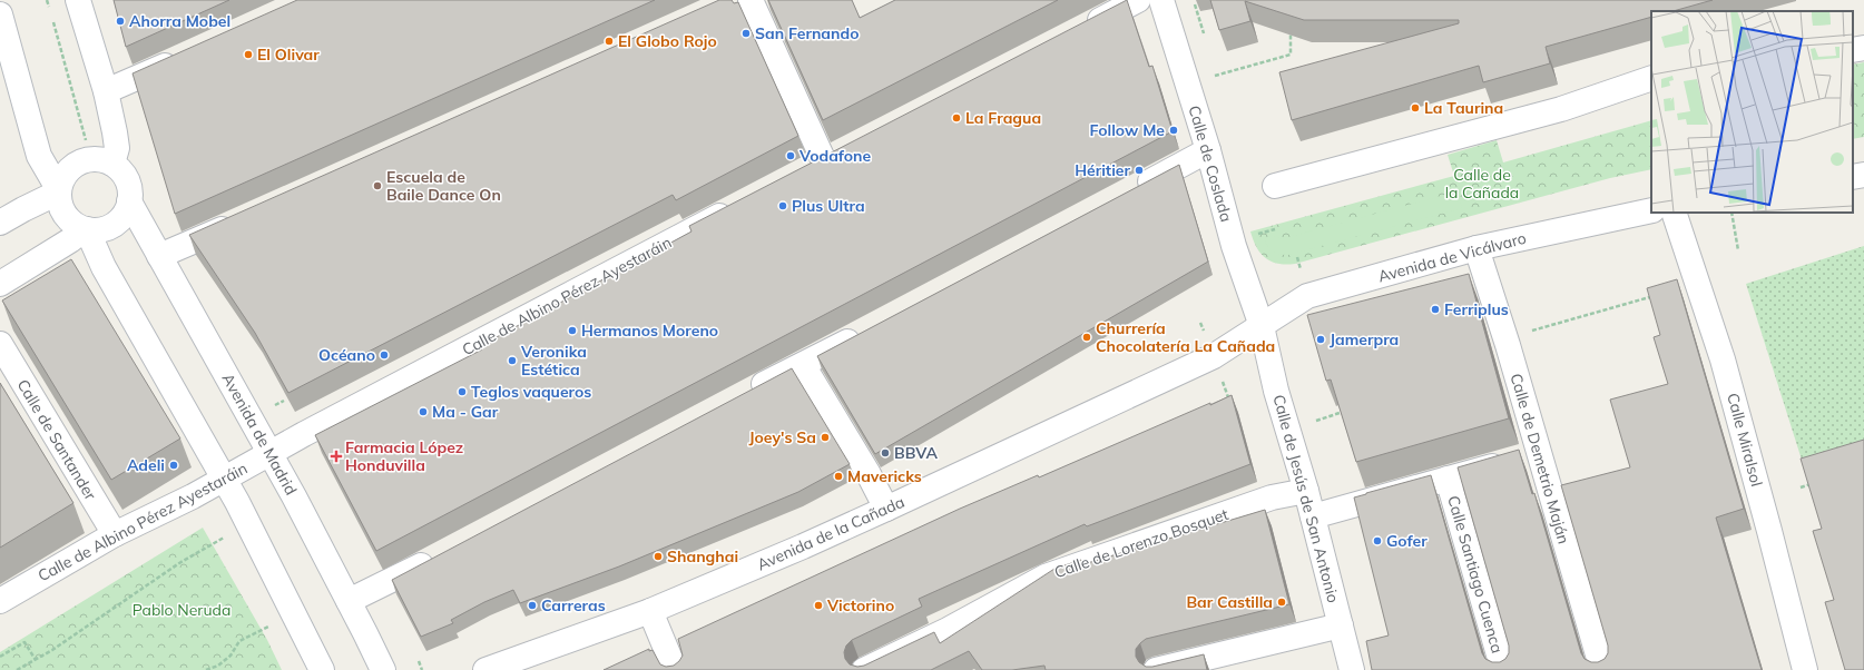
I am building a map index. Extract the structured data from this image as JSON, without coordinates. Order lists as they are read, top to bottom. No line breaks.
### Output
{"streets":{"street":["Calle de Coslada","Avenida de Vicálvaro","Calle de Albino Pérez Ayestaráin","Avenida de Madrid","Calle de Santander","Calle Miralsol","Calle de Demetrio Maján","Calle de Jesús de San Antonio","Avenida de la Cañada","Calle de Lorenzo Bosquet","Calle Santiago Cuenca"]},"crossings":[["Calle de Coslada","Avenida de Vicálvaro"],["Calle de Coslada","Calle de Jesús de San Antonio"],["Calle de Coslada","Avenida de la Cañada"],["Avenida de Vicálvaro","Calle de Demetrio Maján"],["Avenida de Vicálvaro","Calle de Jesús de San Antonio"],["Avenida de Vicálvaro","Avenida de la Cañada"],["Calle de Albino Pérez Ayestaráin","Avenida de Madrid"],["Calle de Albino Pérez Ayestaráin","Calle de Santander"],["Calle de Jesús de San Antonio","Avenida de la Cañada"],["Calle de Jesús de San Antonio","Calle de Lorenzo Bosquet"]],"parks":["Calle de la Cañada","Pablo Neruda"],"places":{"other":["Ahorra Mobel","San Fernando","El Globo Rojo","El Olivar","La Taurina","La Fragua","Follow Me","Vodafone","Héritier","Escuela de Baile Dance On","Plus Ultra","Ferriplus","Hermanos Moreno","Churrería Chocolatería La Cañada","Jamerpra","Océano","Veronika Estética","Teglos vaqueros","Ma - Gar","Joey's Sa","BBVA","Adeli","Mavericks","Gofer","Shanghai","Bar Castilla","Carreras","Victorino"],"health":["Farmacia López Honduvilla"]}}
